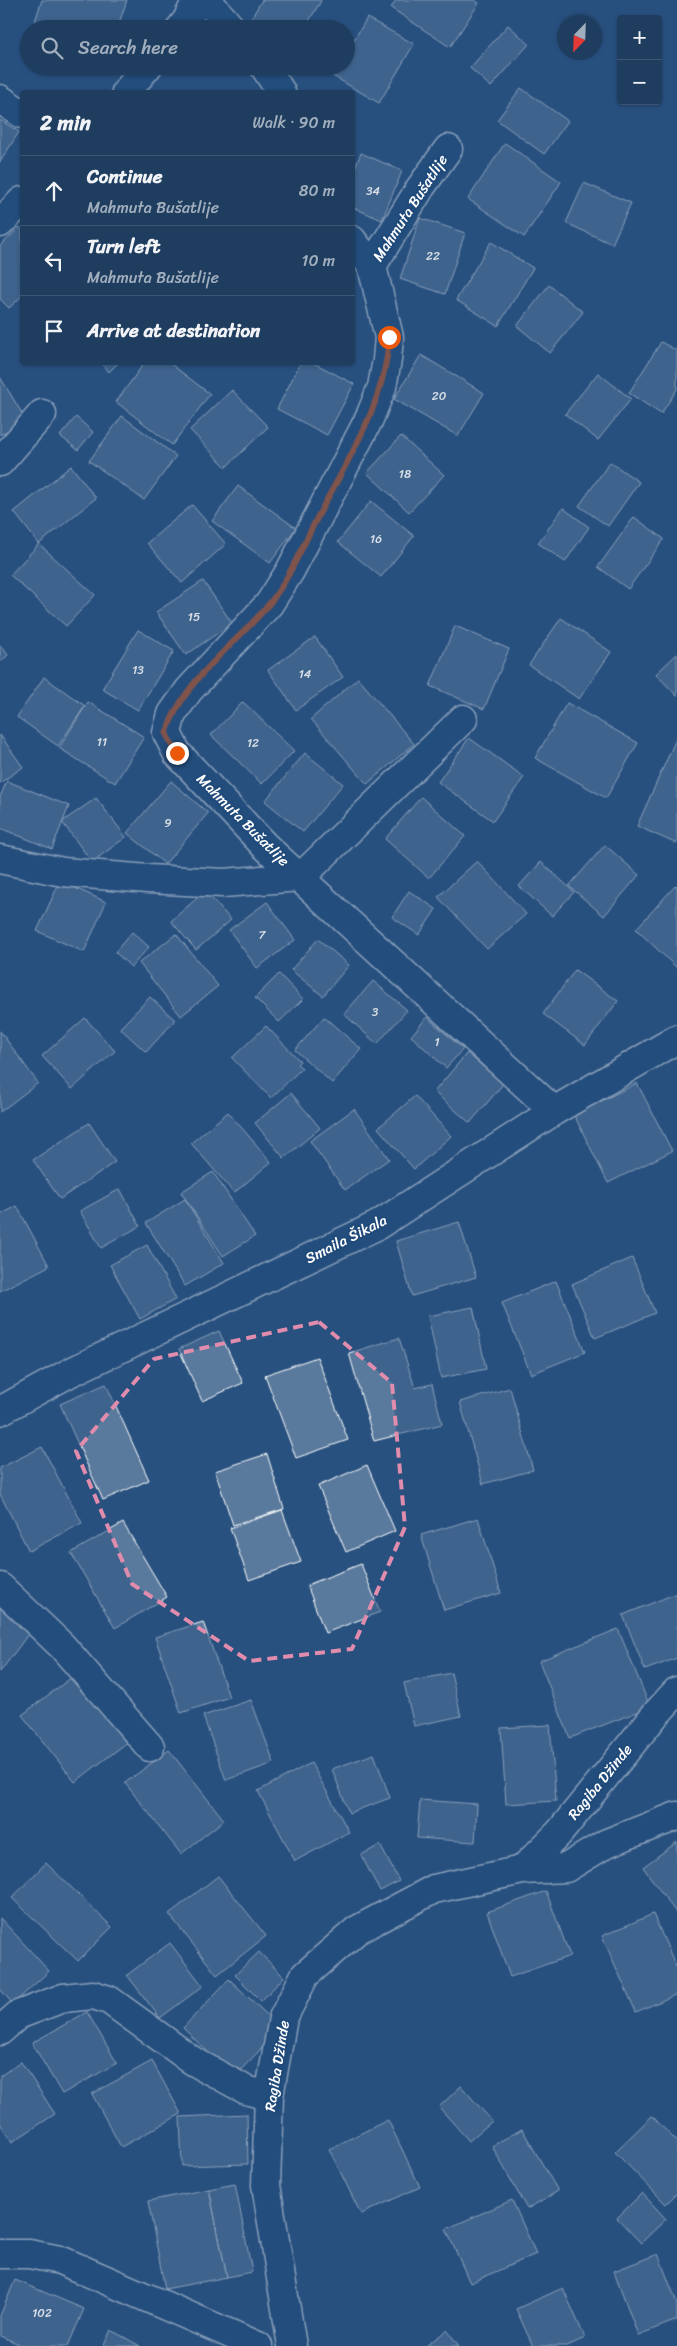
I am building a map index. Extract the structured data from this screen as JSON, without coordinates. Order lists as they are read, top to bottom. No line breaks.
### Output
{"streets":{"street":["Mahmuta Bušatlije","Smaila Šikala","Ragiba Džinde"]},"crossings":[["Mahmuta Bušatlije","Smaila Šikala"]],"house_numbers":["34","22","20","18","16","15","13","14","11","12","9","7","3","1","102"],"north":"bottom left","page":{"map_buttons":["+","−"],"search":"Search here","heading":["2 min","Walk · 90 m"],"list":[["Continue","Mahmuta Bušatlije","80 m"],["Turn left","Mahmuta Bušatlije","10 m"],"Arrive at destination"]}}
